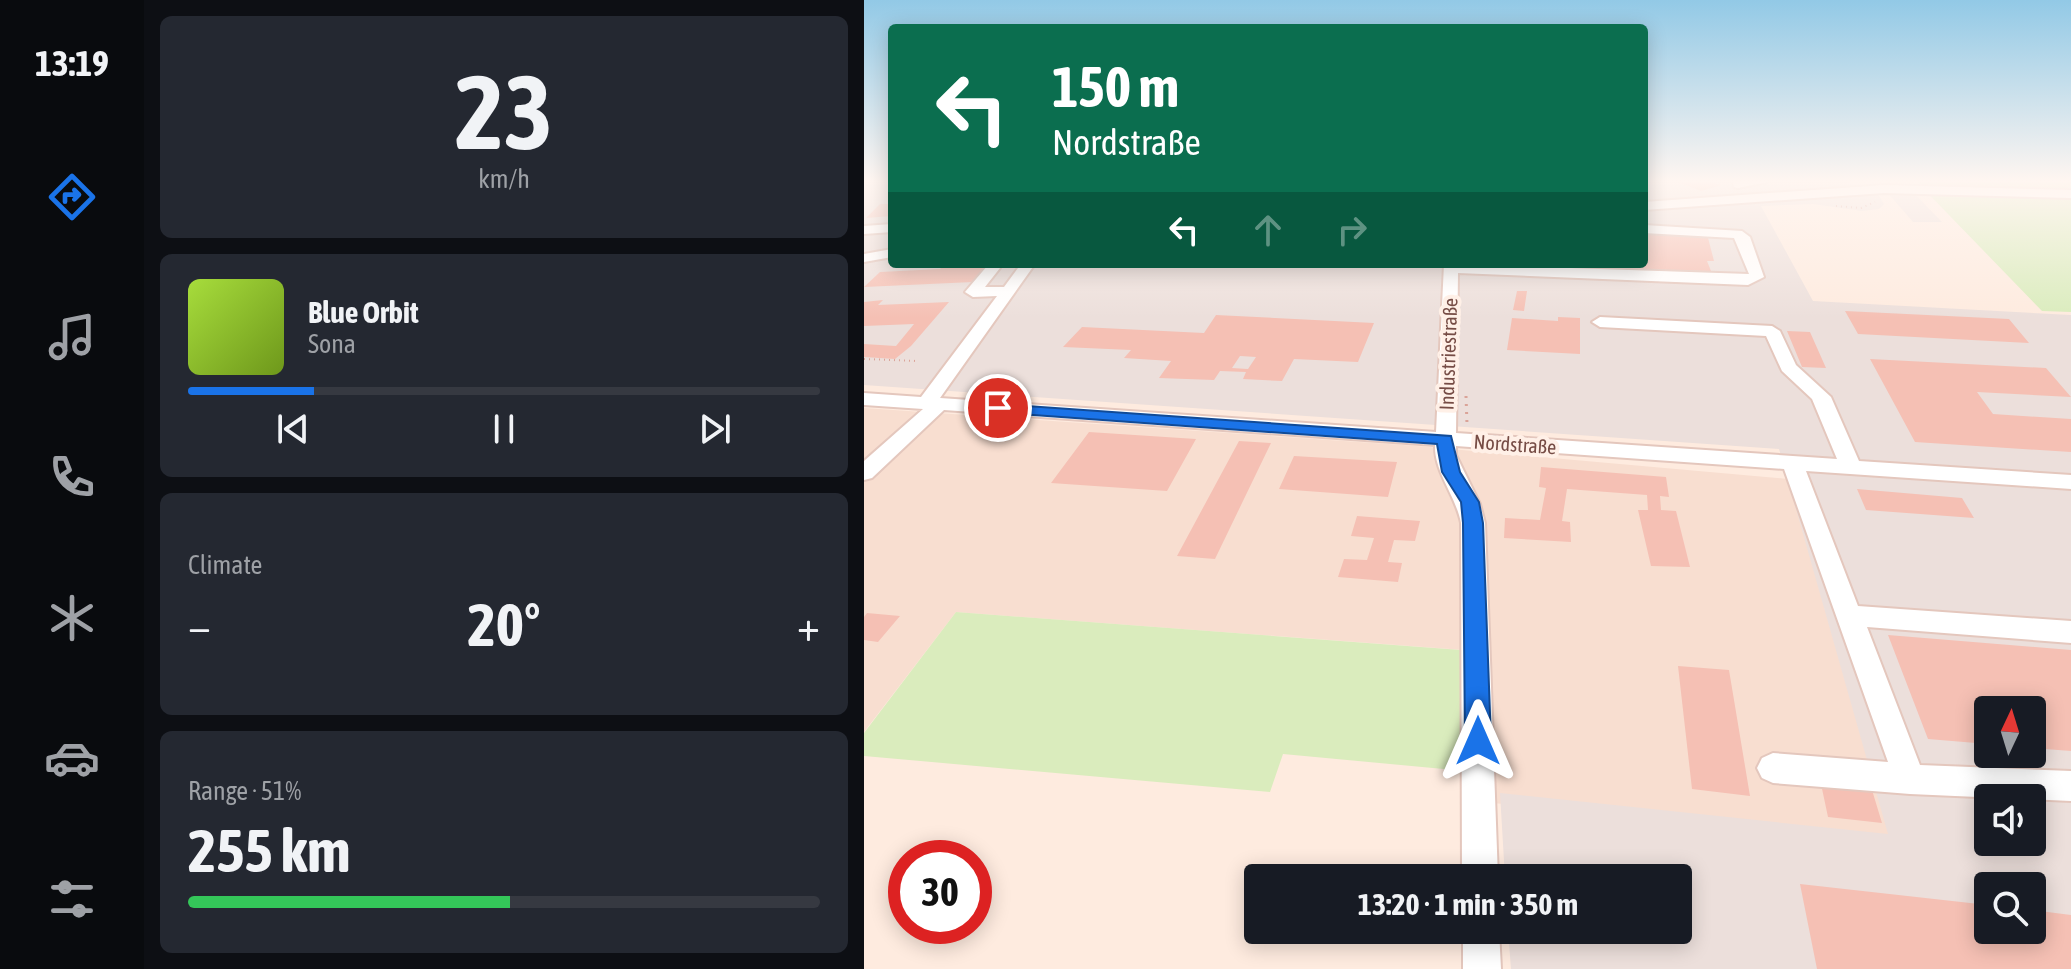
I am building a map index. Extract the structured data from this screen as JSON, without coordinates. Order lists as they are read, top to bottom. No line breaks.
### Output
{"streets":{"street":["Industriestraße","Nordstraße"]},"crossings":[["Industriestraße","Nordstraße"]],"north":"top","page":{"tabs":"13:19","tile":[["23","km/h"],"Climate",["Range · 51%","255 km"]],"turn":["150 m","Nordstraße"],"song":["Blue Orbit","Sona"],"heat":["−","20°","+"],"limit":"30","trip":"13:20 · 1 min · 350 m"}}
